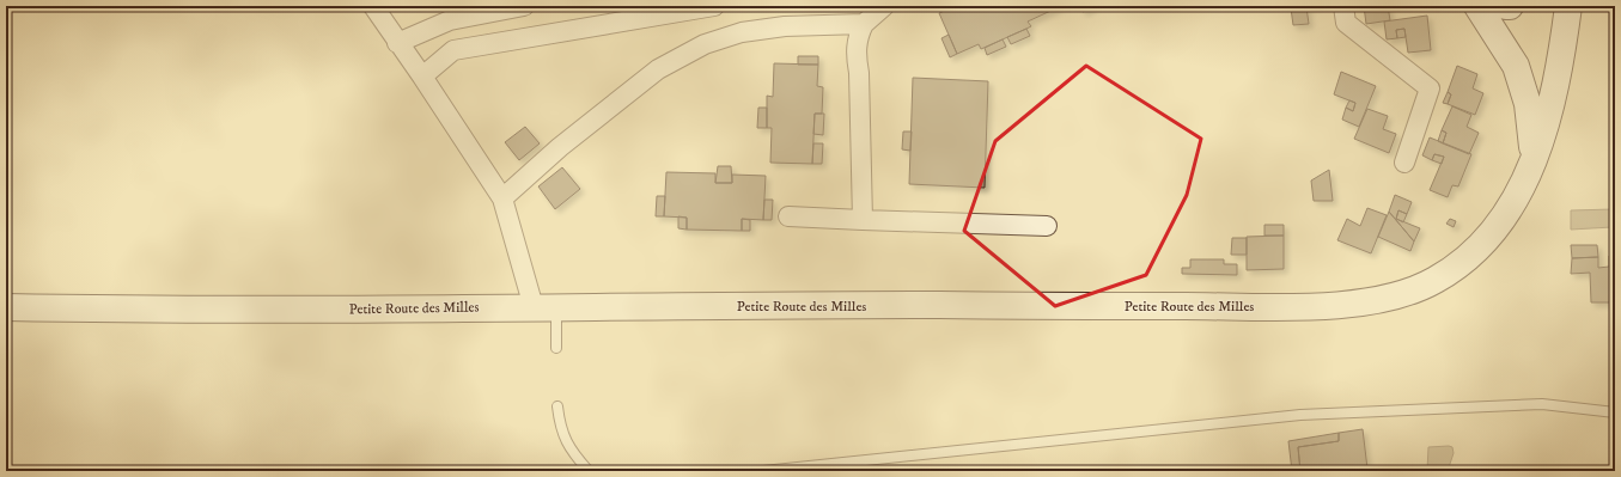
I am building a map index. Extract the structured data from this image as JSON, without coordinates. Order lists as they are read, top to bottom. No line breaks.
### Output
{"streets":{"main road":["Petite Route des Milles"]}}
